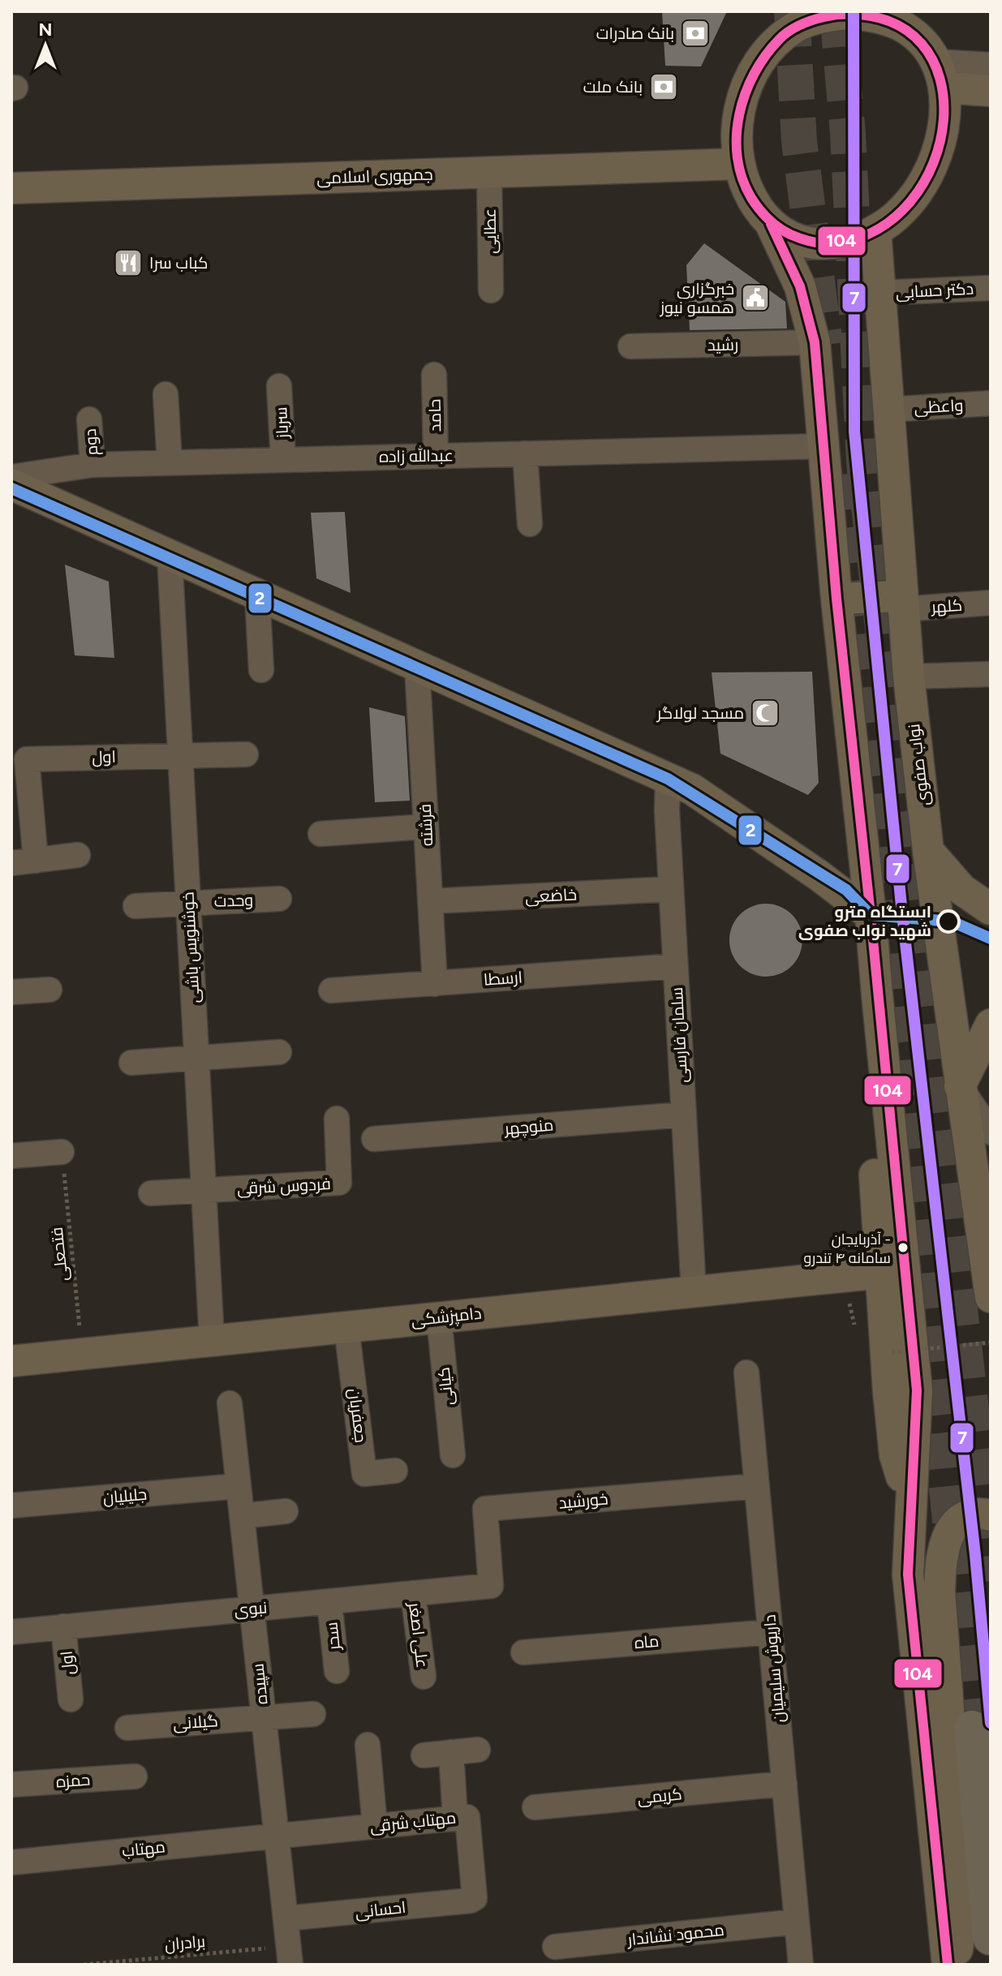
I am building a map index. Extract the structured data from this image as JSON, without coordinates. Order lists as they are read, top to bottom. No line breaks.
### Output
{"streets":{"main road":["جمهوری اسلامی","نواب صفوی","دامپزشکی"],"street":["عطایی","دکتر حسابی","رشید","واعظی","حامد","سرباز","دوم","عبدالله زاده","کلهر","اول","فرشته","خاضعی","وحدت","خوشنویس باشی","ارسطا","سلمان فارسی","منوچهر","فردوس شرقی","کیانی","جعفریان","جلیلیان","خورشید","نبوی","علی اصغر","سحر","ماه","داریوش سلیمیان","سپیده","گیلانی","حمزه","کریمی","مهتاب شرقی","مهتاب","احسانی","محمود نشاندار"],"path":["فتحعلی","برادران"]},"crossings":[["جمهوری اسلامی","عطایی"],["جمهوری اسلامی","نواب صفوی"],["دکتر حسابی","نواب صفوی"],["واعظی","نواب صفوی"],["حامد","عبدالله زاده"],["سرباز","عبدالله زاده"],["دوم","عبدالله زاده"],["کلهر","نواب صفوی"],["اول","خوشنویس باشی"],["اول","نبوی"],["فرشته","خاضعی"],["فرشته","ارسطا"],["خاضعی","سلمان فارسی"],["وحدت","خوشنویس باشی"],["خوشنویس باشی","فردوس شرقی"],["خوشنویس باشی","دامپزشکی"],["ارسطا","سلمان فارسی"],["سلمان فارسی","منوچهر"],["سلمان فارسی","دامپزشکی"],["فتحعلی","دامپزشکی"],["دامپزشکی","کیانی"],["دامپزشکی","جعفریان"],["جلیلیان","سپیده"],["خورشید","نبوی"],["خورشید","داریوش سلیمیان"],["نبوی","علی اصغر"],["نبوی","سحر"],["نبوی","سپیده"],["ماه","داریوش سلیمیان"],["داریوش سلیمیان","کریمی"],["داریوش سلیمیان","محمود نشاندار"],["سپیده","گیلانی"],["سپیده","مهتاب شرقی"],["سپیده","مهتاب"],["سپیده","احسانی"],["سپیده","برادران"],["مهتاب شرقی","مهتاب"],["مهتاب شرقی","احسانی"]],"places":{"bank":["بانک صادرات","بانک ملت"],"restaurant":["کباب سرا"],"public building":["خبرگزاری همسو نیوز"],"mosque":["مسجد لولاگر"],"other":["ایستگاه مترو شهید نواب صفوی","آذربایجان - سامانه ۴ تندرو"]},"lines":["transit line 7","transit line 104","transit line 2"],"north":"top"}
